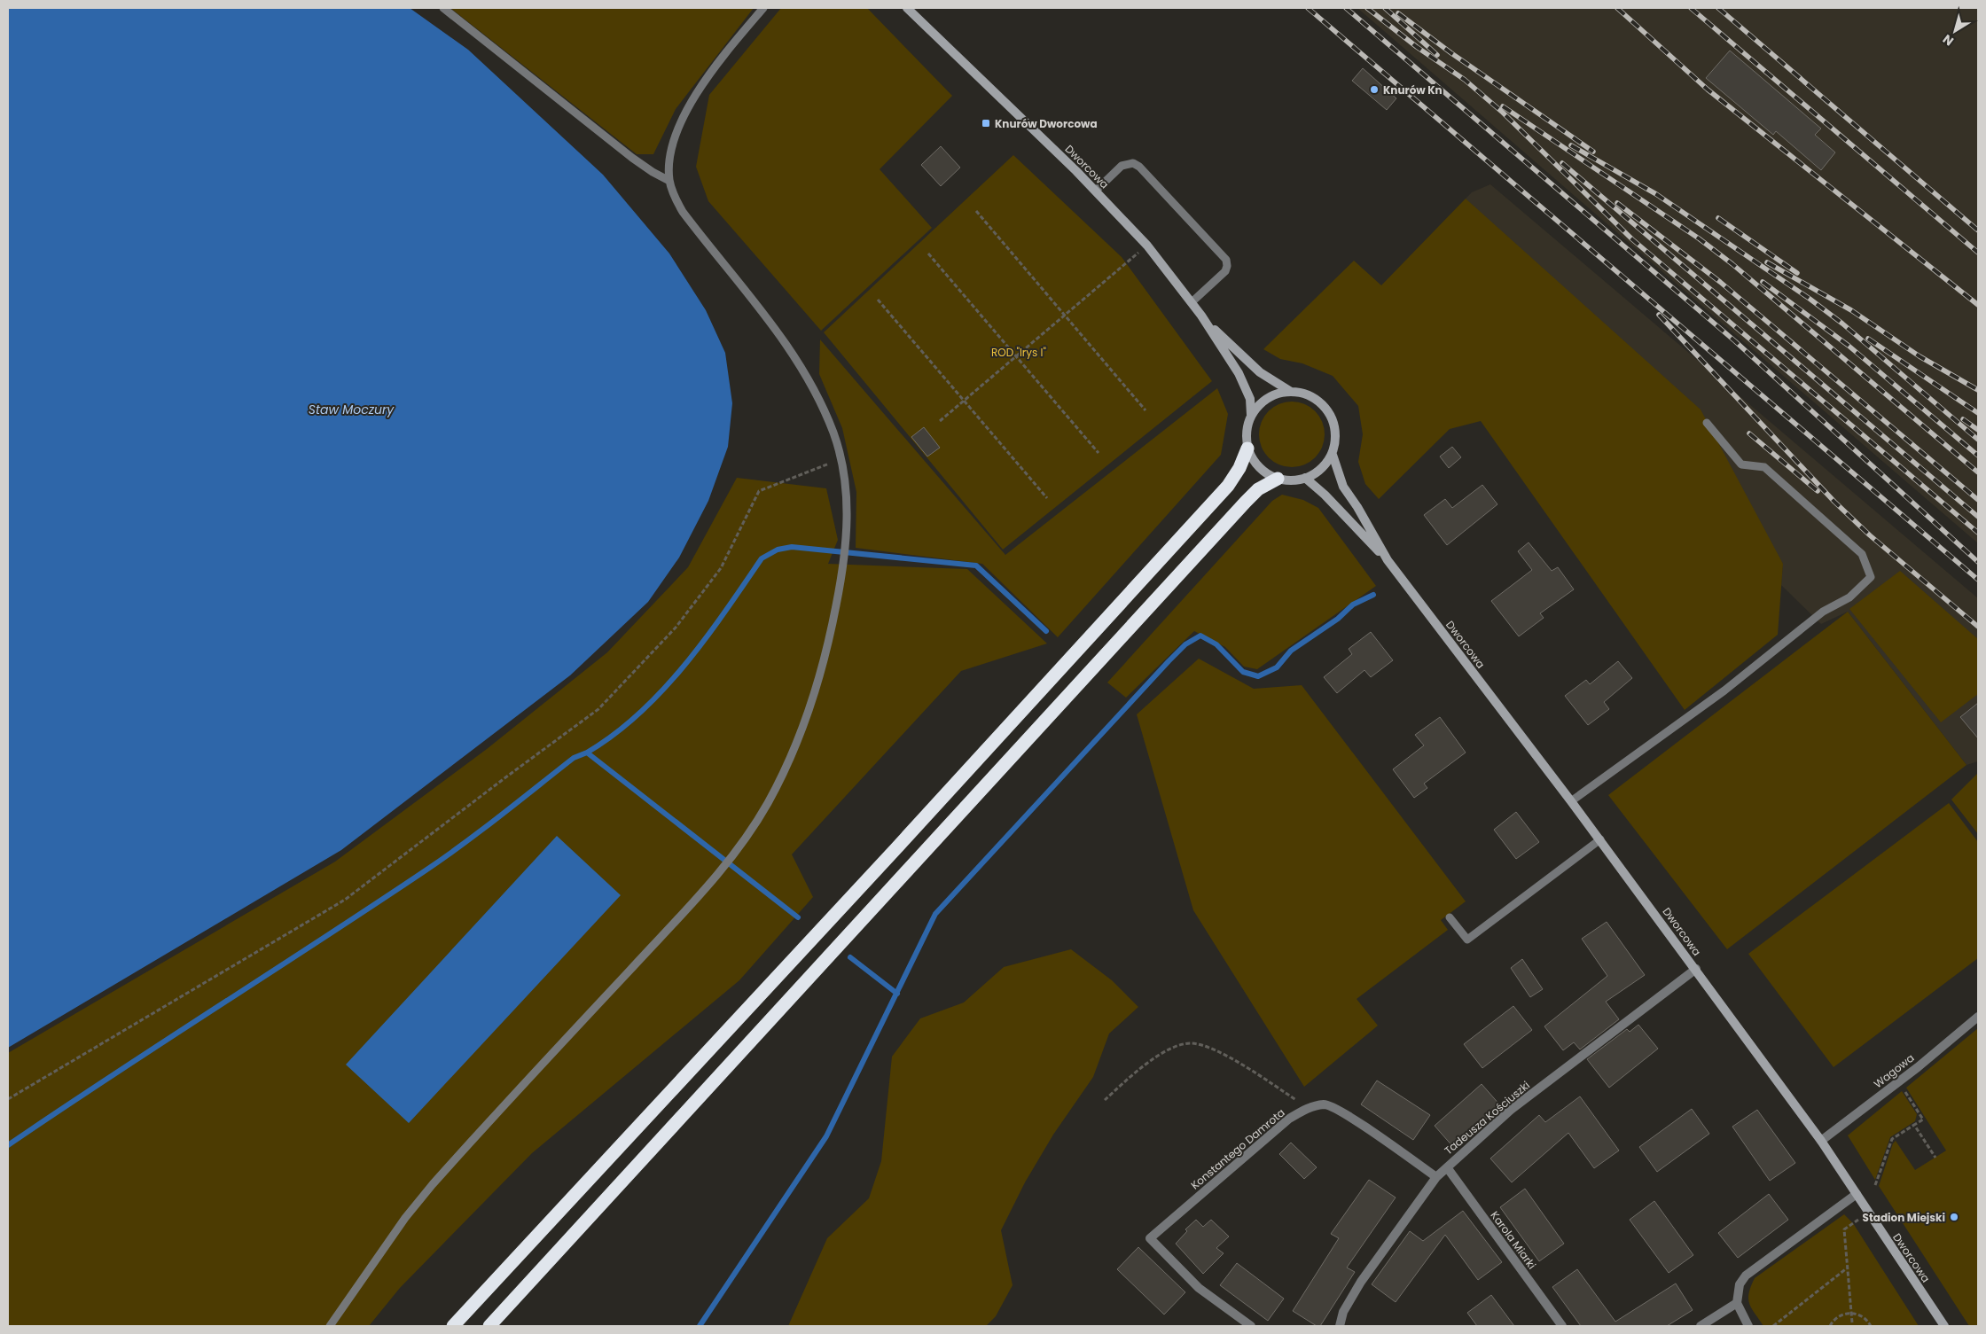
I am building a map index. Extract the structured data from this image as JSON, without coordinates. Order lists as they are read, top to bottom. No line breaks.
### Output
{"streets":{"main road":["Dworcowa"],"street":["Wagowa","Tadeusza Kościuszki","Konstantego Damrota","Karola Miarki"]},"crossings":[["Dworcowa","Wagowa"],["Dworcowa","Tadeusza Kościuszki"],["Tadeusza Kościuszki","Konstantego Damrota"],["Tadeusza Kościuszki","Karola Miarki"]],"water":["Staw Moczury"],"parks":["ROD \"Irys I\""],"places":{"other":["Knurów Kn","Stadion Miejski"],"transit":["Knurów Dworcowa"]},"north":"bottom left"}
